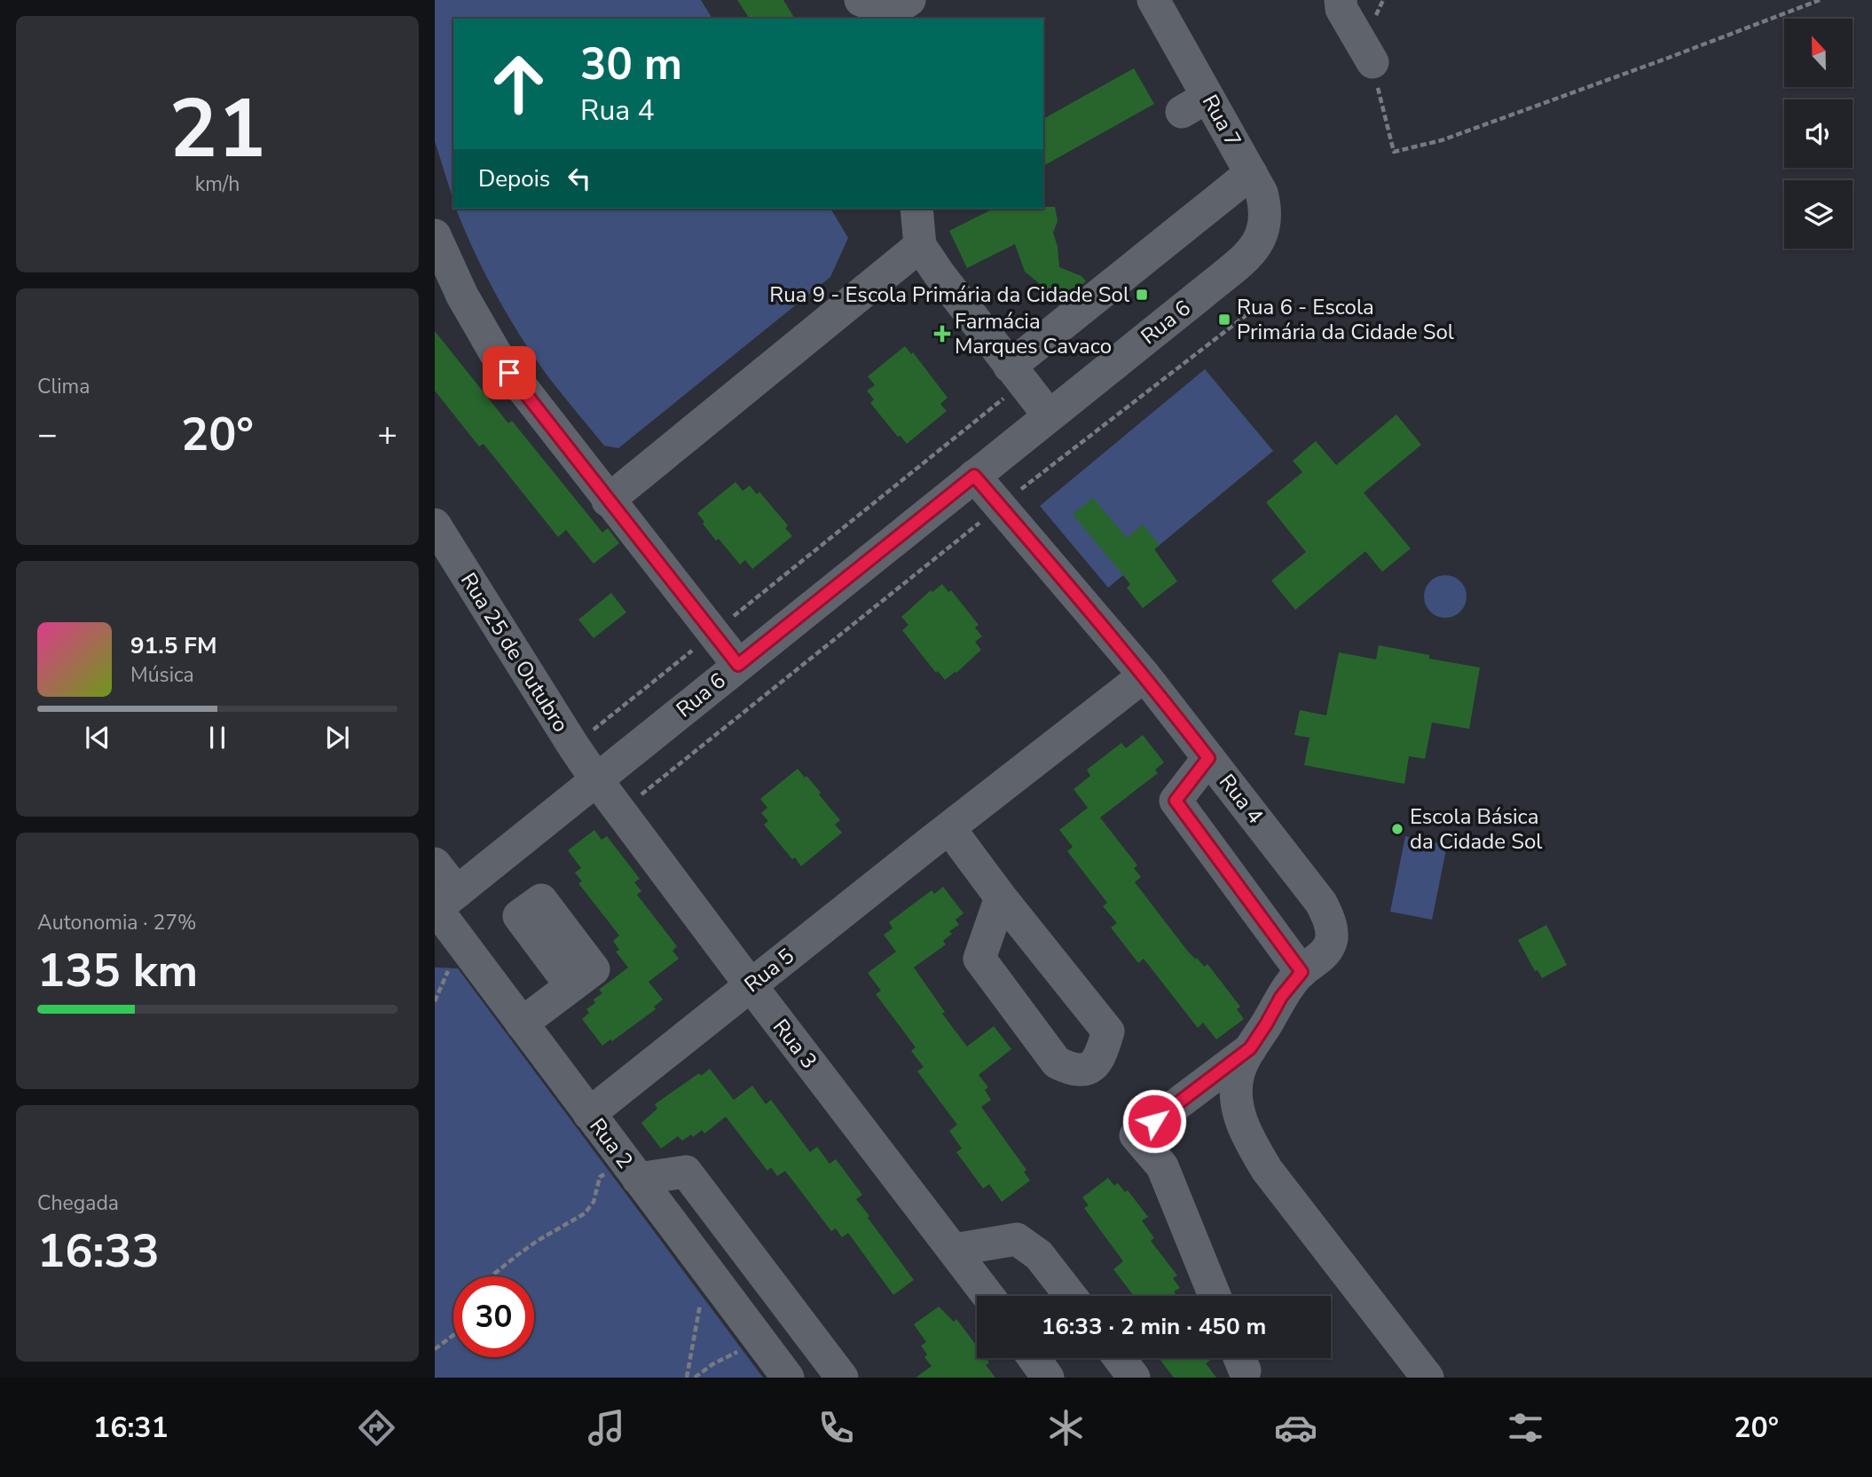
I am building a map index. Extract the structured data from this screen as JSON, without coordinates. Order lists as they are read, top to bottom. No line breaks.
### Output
{"streets":{"street":["Rua 7","Rua 6","Rua 25 de Outubro","Rua 4","Rua 5","Rua 3","Rua 2"]},"crossings":[["Rua 7","Rua 6"],["Rua 6","Rua 25 de Outubro"],["Rua 6","Rua 4"],["Rua 6","Rua 3"],["Rua 6","Rua 2"],["Rua 25 de Outubro","Rua 3"],["Rua 4","Rua 5"],["Rua 5","Rua 3"],["Rua 5","Rua 2"]],"places":{"transit":["Rua 9 - Escola Primária da Cidade Sol","Rua 6 - Escola Primária da Cidade Sol"],"health":["Farmácia Marques Cavaco"],"other":["Escola Básica da Cidade Sol"]},"north":"top","page":{"tile":[["21","km/h"],"Clima",["Autonomia · 27%","135 km"],["Chegada","16:33"]],"turn":["30 m","Rua 4"],"then":"Depois","heat":["−","20°","+"],"song":["91.5 FM","Música"],"limit":"30","trip":"16:33 · 2 min · 450 m","tabs":["16:31","20°"]}}
